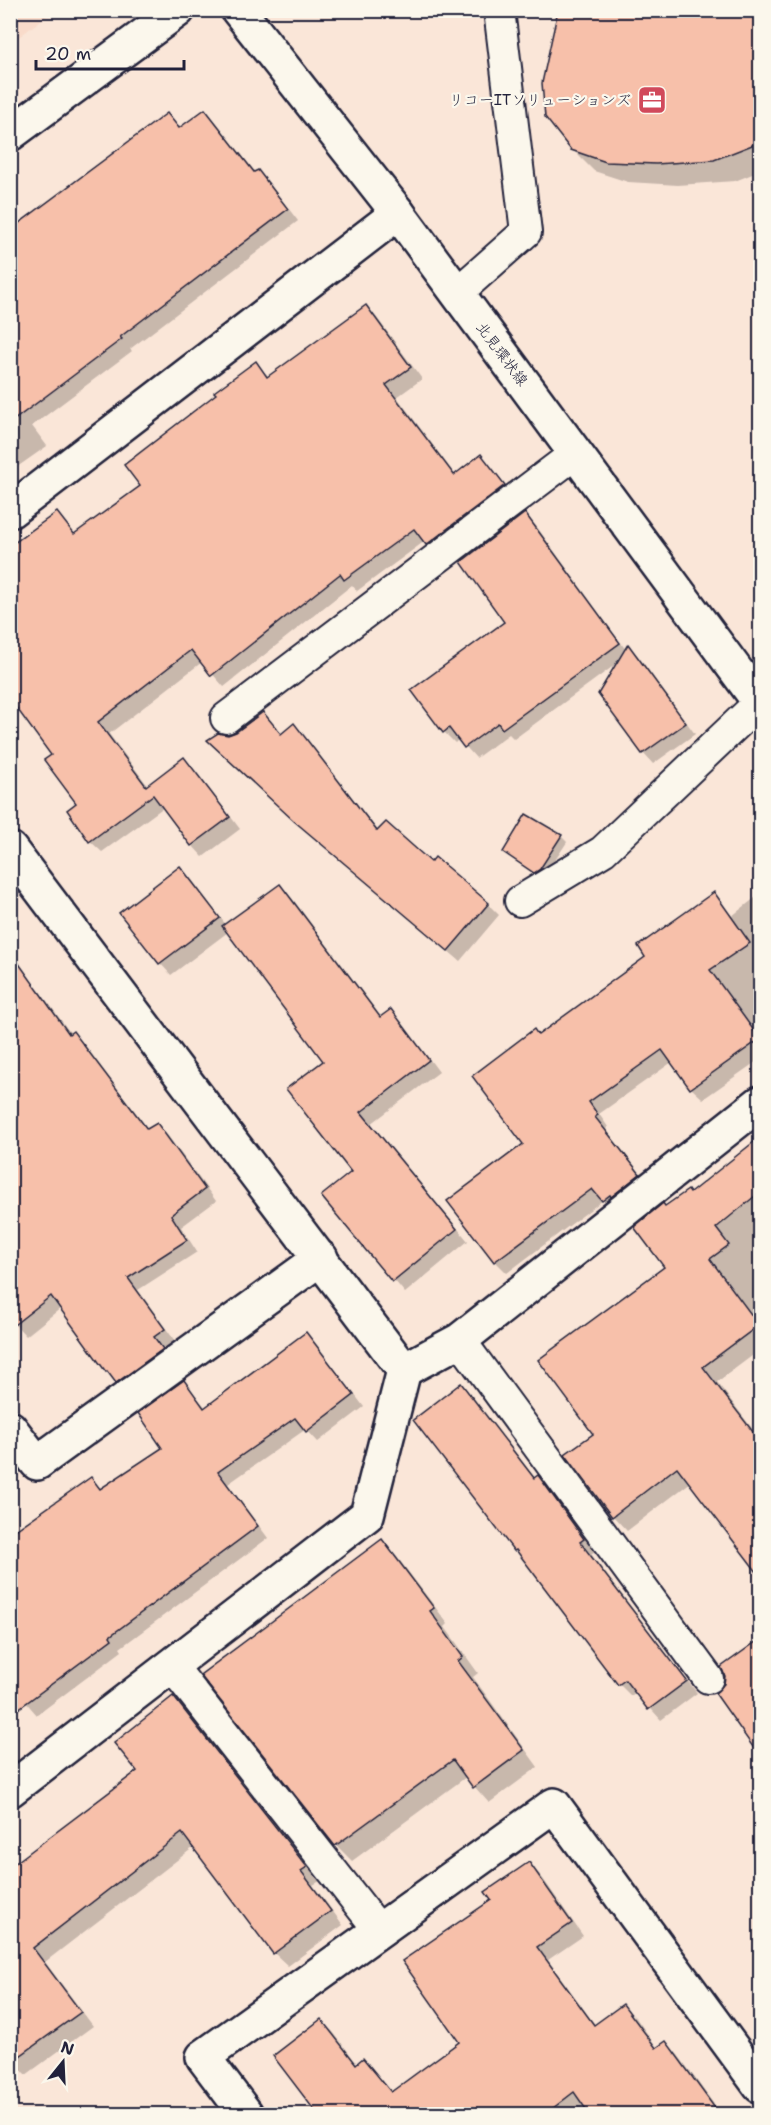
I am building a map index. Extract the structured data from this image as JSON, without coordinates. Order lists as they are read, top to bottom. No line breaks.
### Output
{"streets":{"street":["北見環状線"]},"places":{"office":["リコーITソリューションズ"]},"scale_bar":"20 m","north":"top"}
